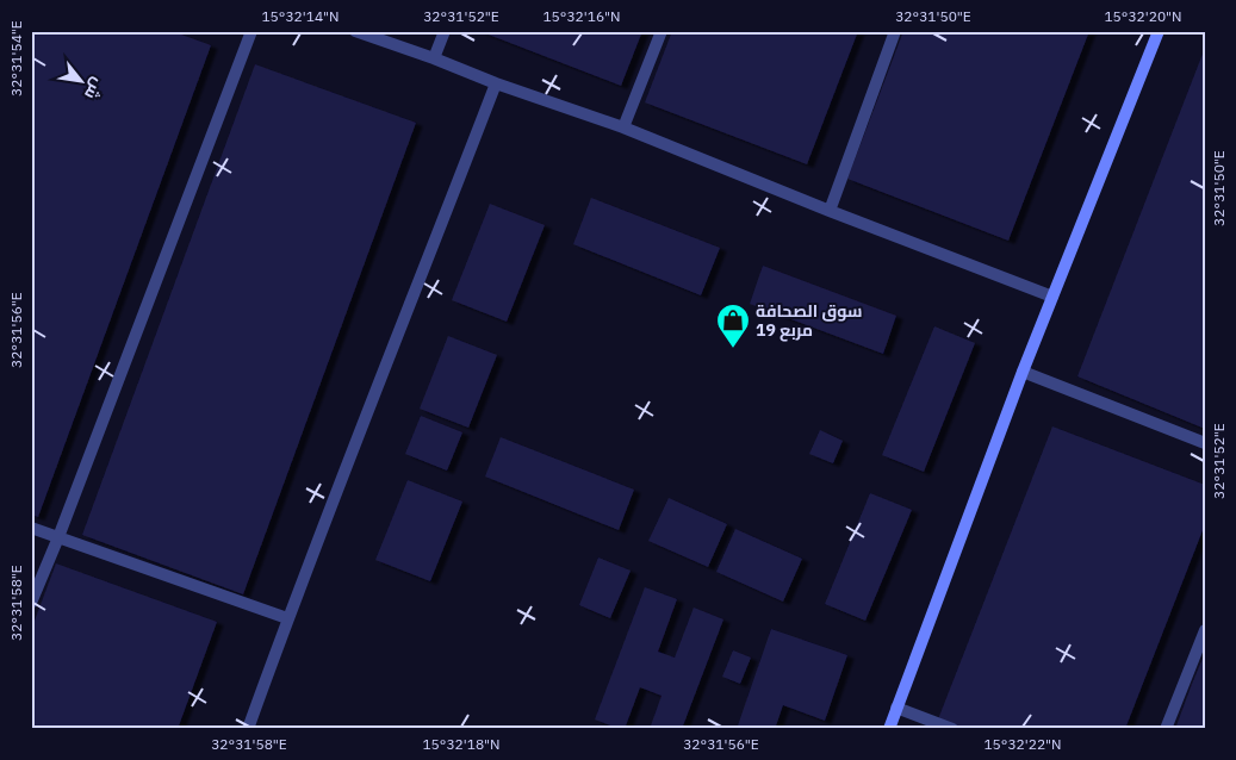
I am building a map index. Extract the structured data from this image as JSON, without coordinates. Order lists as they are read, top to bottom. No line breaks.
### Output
{"places":{"shop":["سوق الصحافة مربع 19"]},"north":"bottom right","coordinates":["15°32'14\"N","32°31'52\"E","15°32'16\"N","32°31'50\"E","15°32'20\"N","32°31'54\"E","32°31'56\"E","32°31'58\"E","15°32'18\"N","15°32'22\"N"]}
